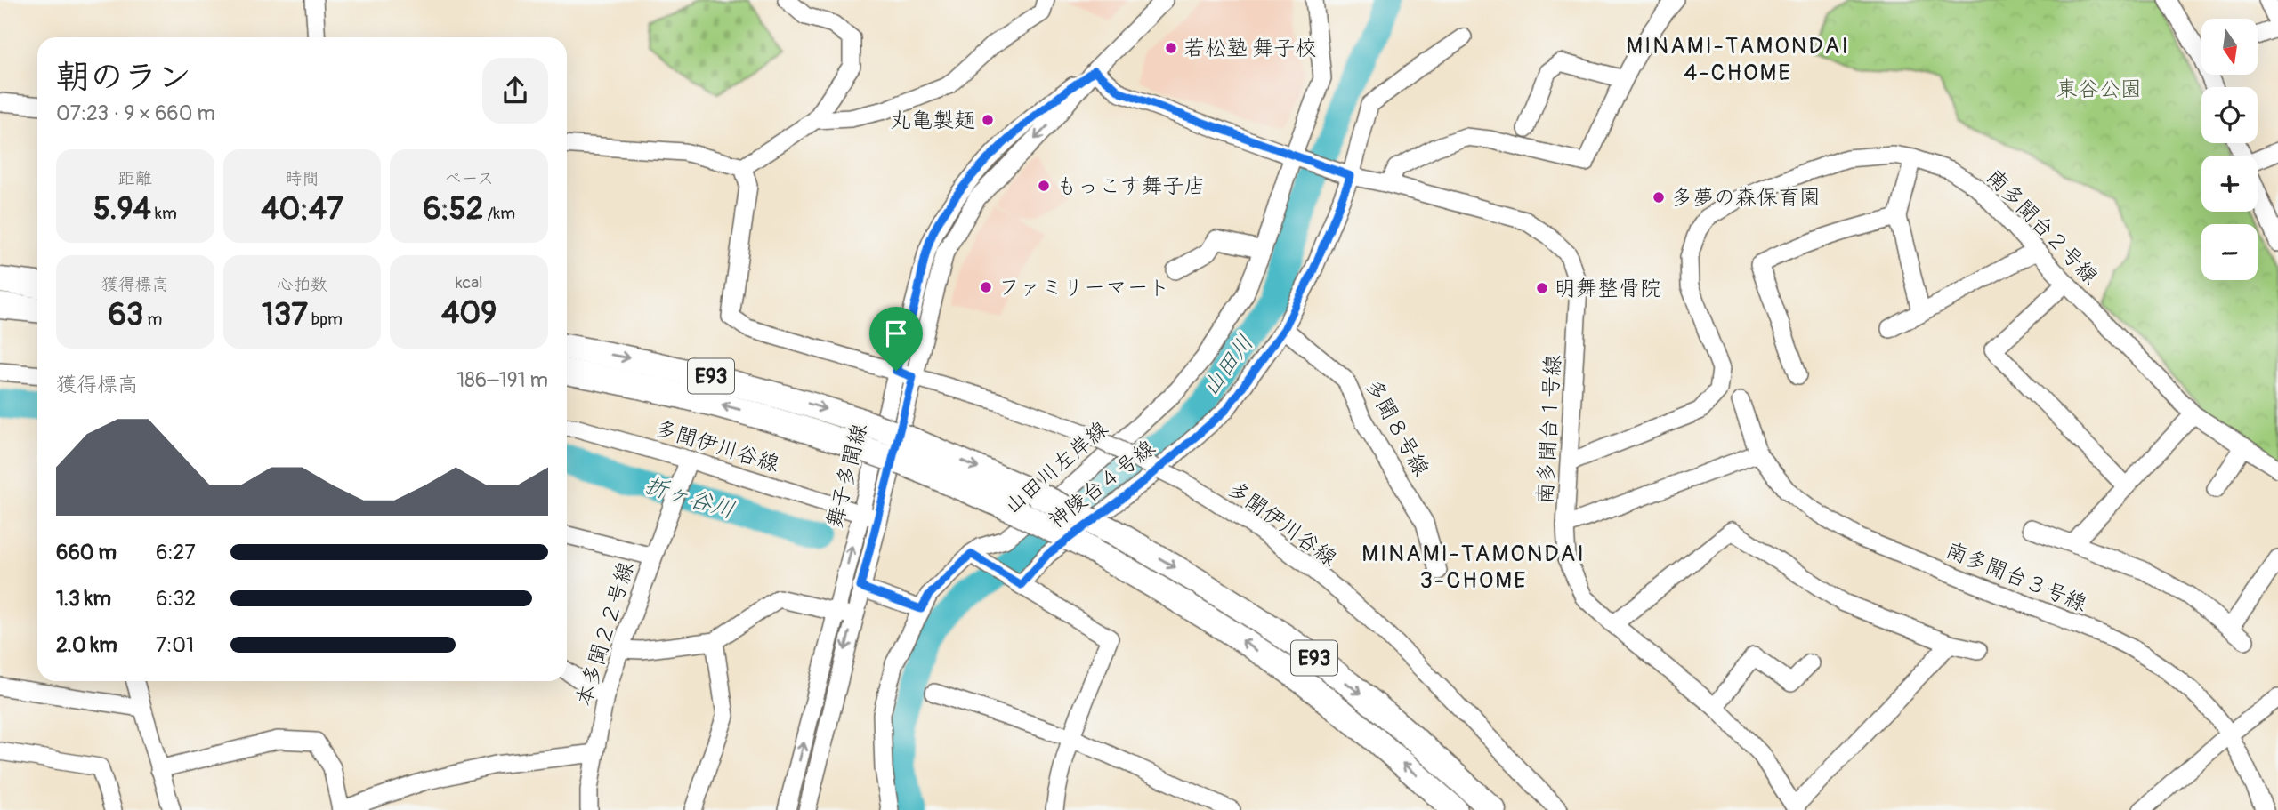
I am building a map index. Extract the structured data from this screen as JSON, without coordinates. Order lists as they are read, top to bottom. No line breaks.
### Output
{"streets":{"highway":["E93"],"street":["南多聞台２号線","多聞８号線","南多聞台１号線","多聞伊川谷線","山田川左岸線","舞子多聞線","神陵台４号線","南多聞台３号線","本多聞２２号線"]},"crossings":[["南多聞台２号線","南多聞台１号線"],["多聞８号線","神陵台４号線"],["南多聞台１号線","山田川左岸線"],["南多聞台１号線","舞子多聞線"],["南多聞台１号線","神陵台４号線"],["多聞伊川谷線","舞子多聞線"],["多聞伊川谷線","本多聞２２号線"]],"districts":["MINAMI-TAMONDAI 4-CHOME","MINAMI-TAMONDAI 3-CHOME"],"water":["山田川","折ヶ谷川"],"parks":["東谷公園"],"places":["若松塾 舞子校","丸亀製麺","もっこす舞子店","多夢の森保育園","ファミリーマート","明舞整骨院"],"north":"bottom","page":{"map_buttons":["+","−"],"heading":["朝のラン","07:23 · 9 × 660 m"],"stats":[["距離","5.94 km"],["時間","40:47"],["ペース","6:52 /km"],["獲得標高","63 m"],["心拍数","137 bpm"],["kcal","409"]],"chart":["獲得標高","186–191 m"],"list":[{"name":"660 m","note":"6:27"},{"name":"1.3 km","note":"6:32"},{"name":"2.0 km","note":"7:01"}]}}
